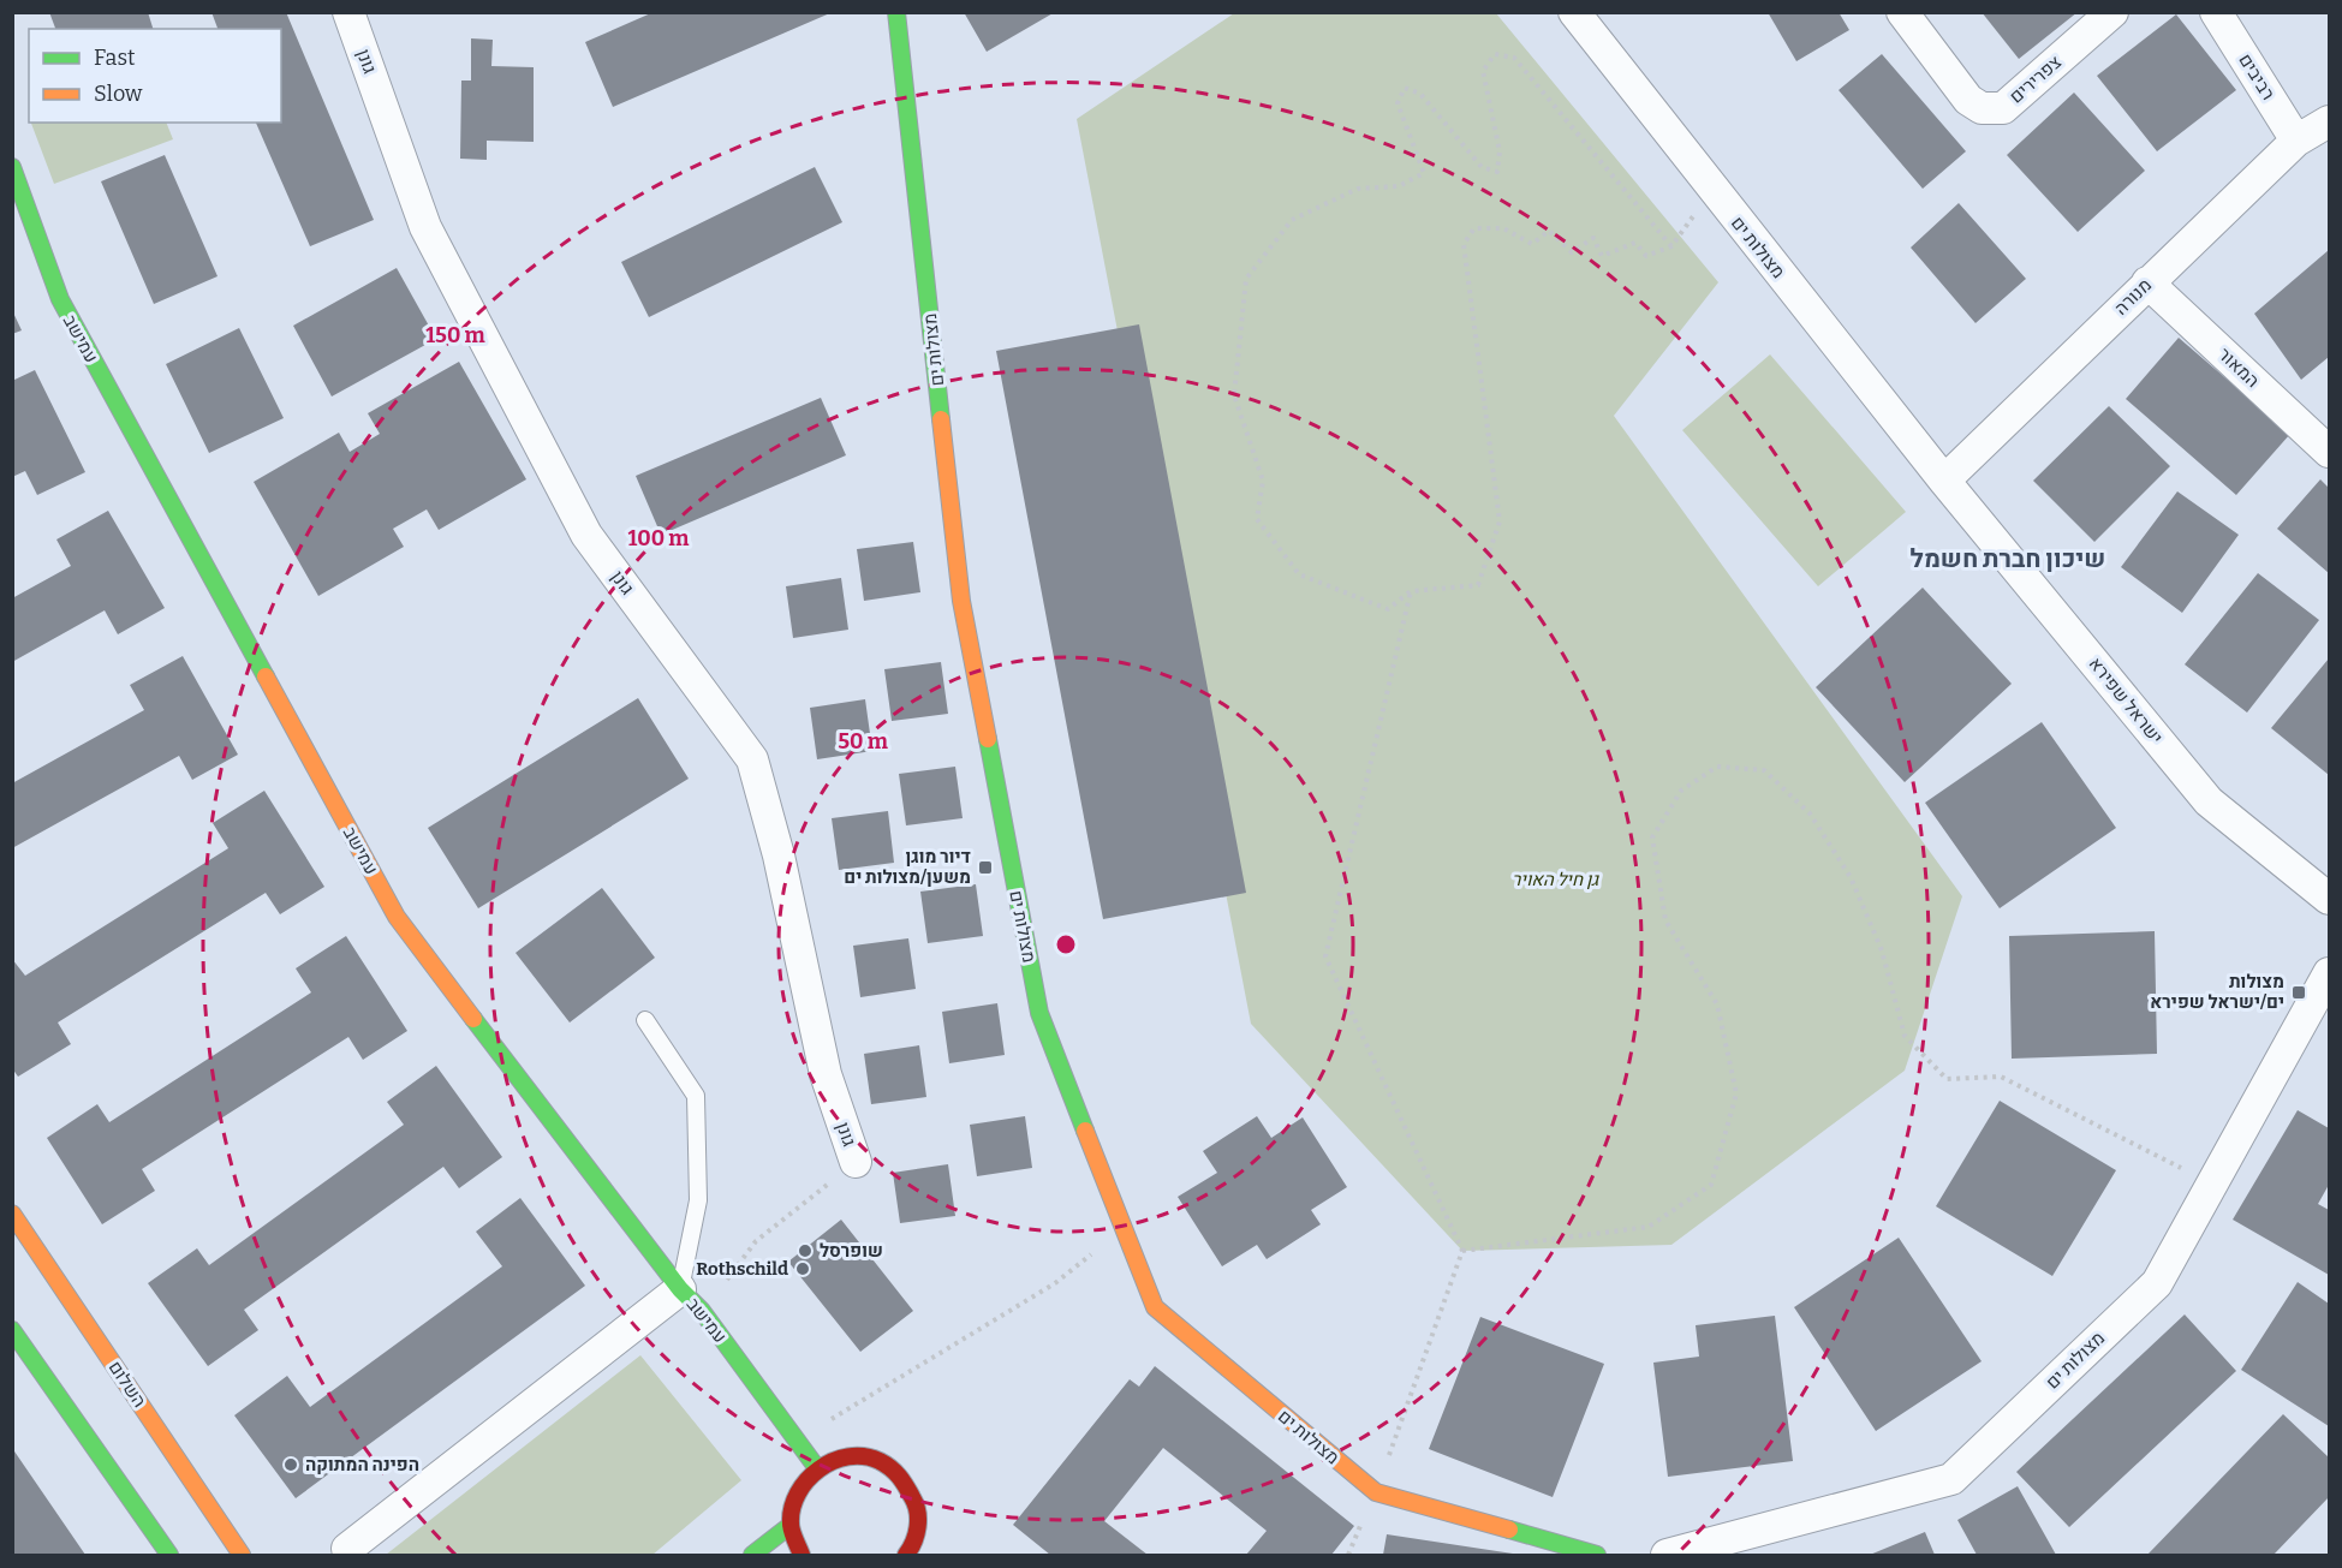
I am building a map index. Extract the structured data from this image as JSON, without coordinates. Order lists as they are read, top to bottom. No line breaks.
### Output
{"streets":{"street":["גונן","רביבים","צפרירים","מצולות ים","מנורה","עמישב","המאור","ישראל שפירא","השלום"]},"crossings":[["רביבים","מנורה"],["מצולות ים","מנורה"],["מצולות ים","ישראל שפירא"],["מנורה","המאור"],["מנורה","ישראל שפירא"]],"districts":["שיכון חברת חשמל"],"parks":["גן חיל האויר"],"places":{"transit":["דיור מוגן משען/מצולות ים","מצולות ים/ישראל שפירא"],"other":["שופרסל","Rothschild","הפינה המתוקה"]},"legend":["Fast","Slow"],"rings":["150 m","100 m","50 m"]}
